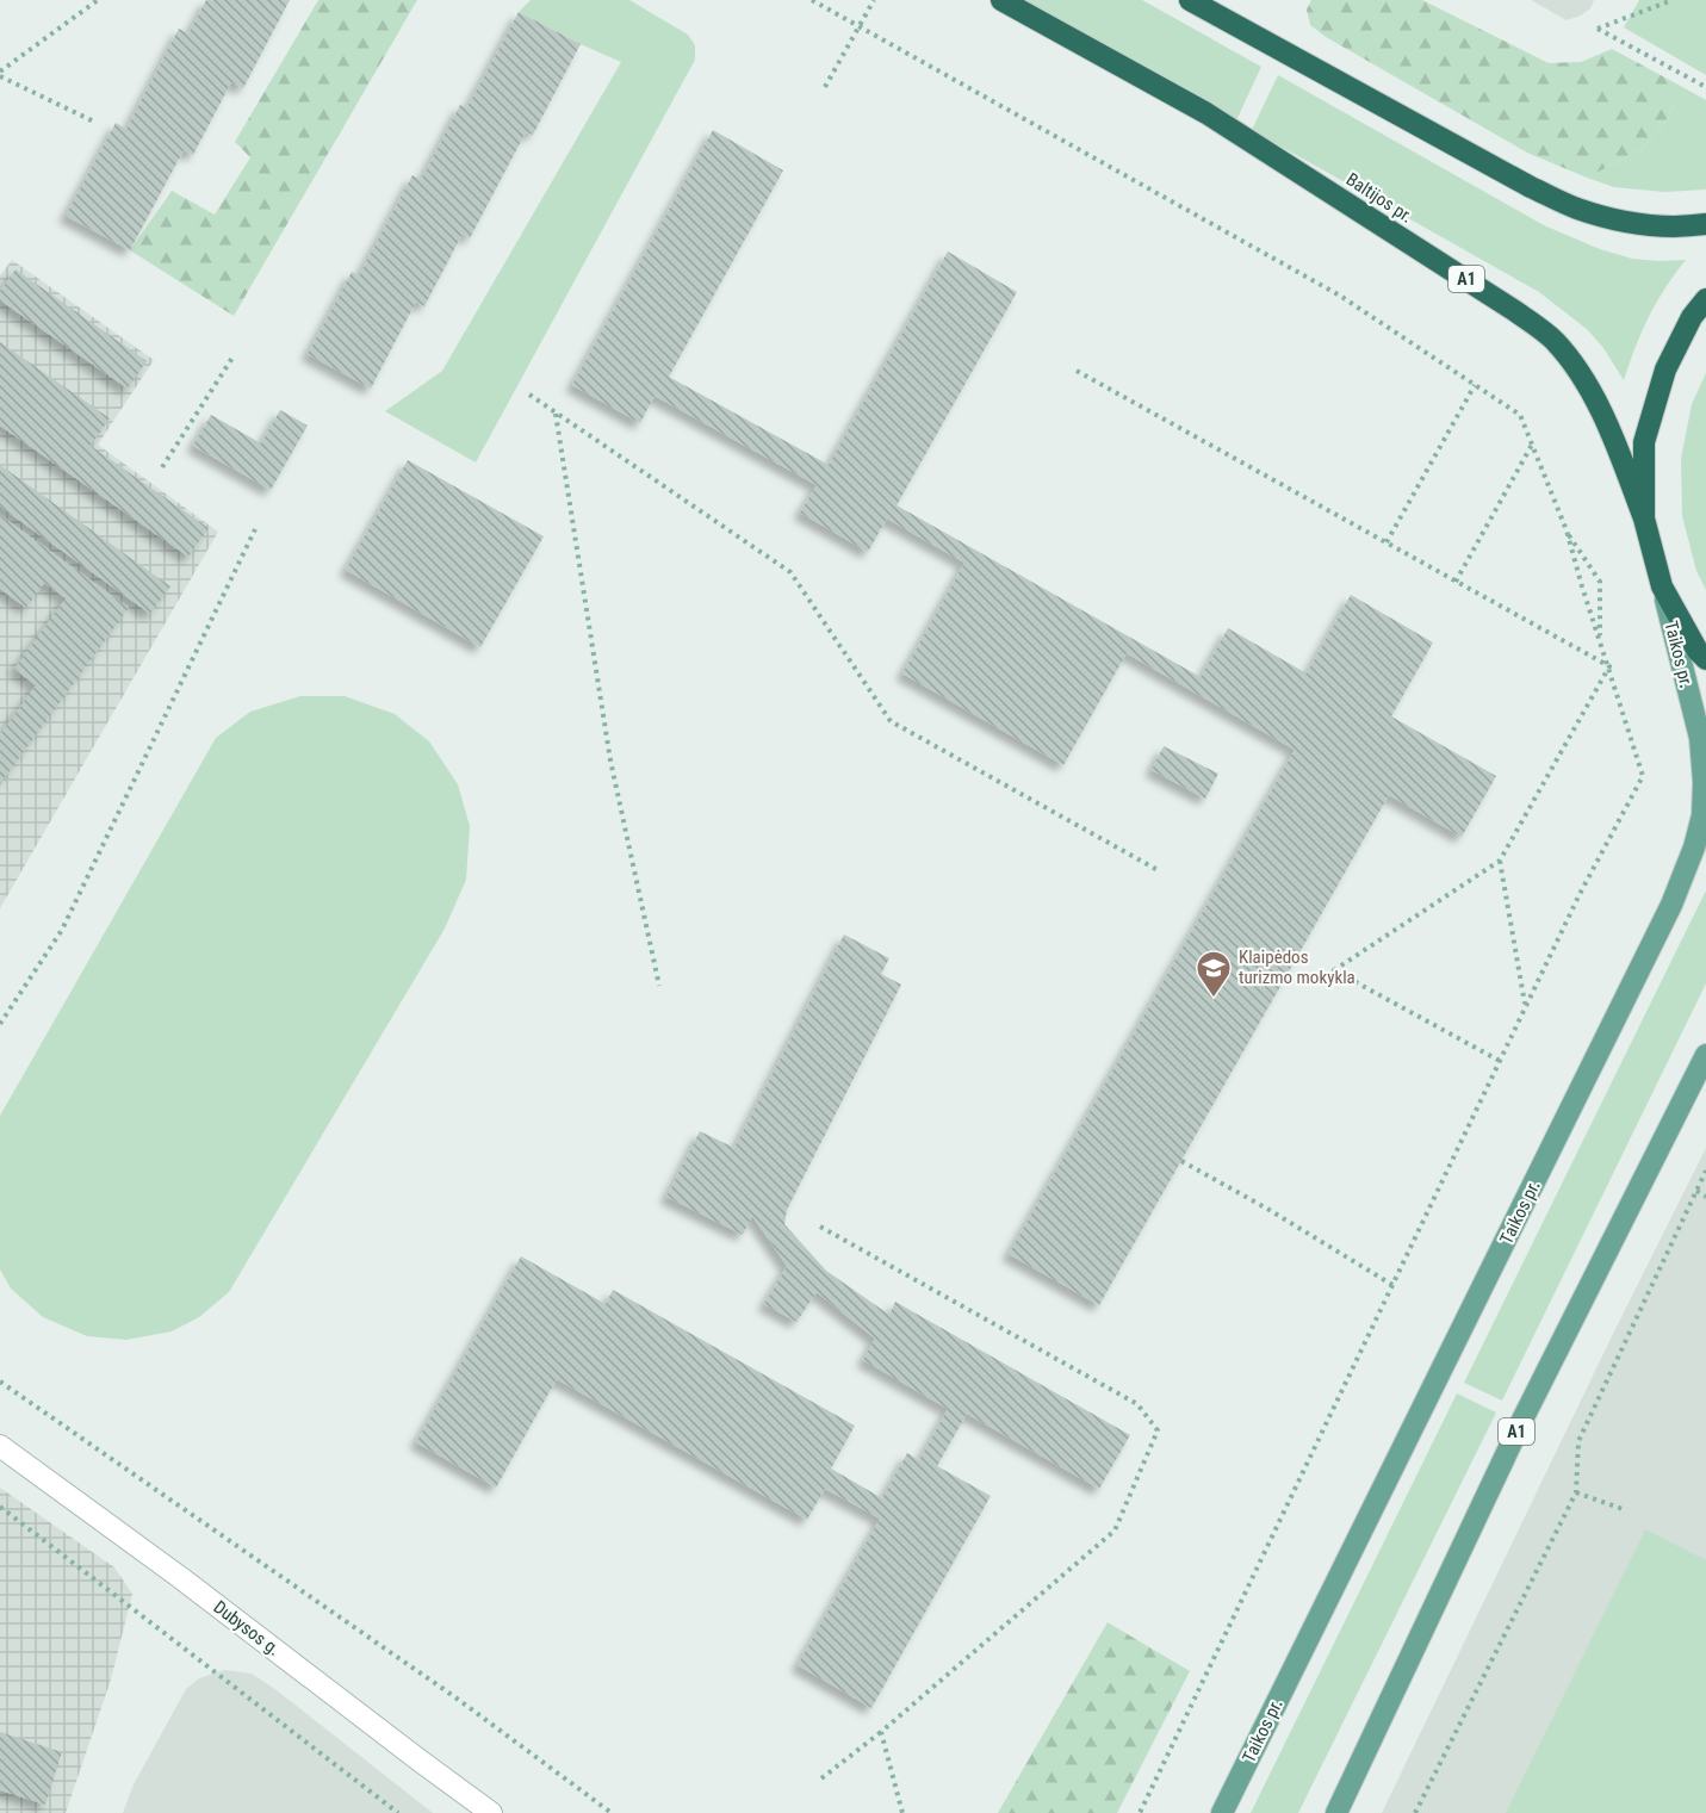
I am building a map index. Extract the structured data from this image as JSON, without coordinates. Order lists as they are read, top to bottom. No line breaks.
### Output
{"streets":{"highway":["Baltijos pr.","A1"],"main road":["Taikos pr."],"street":["Dubysos g."]},"crossings":[["Baltijos pr.","A1"],["A1","Taikos pr."]],"places":{"school or university":["Klaipėdos turizmo mokykla"]}}
